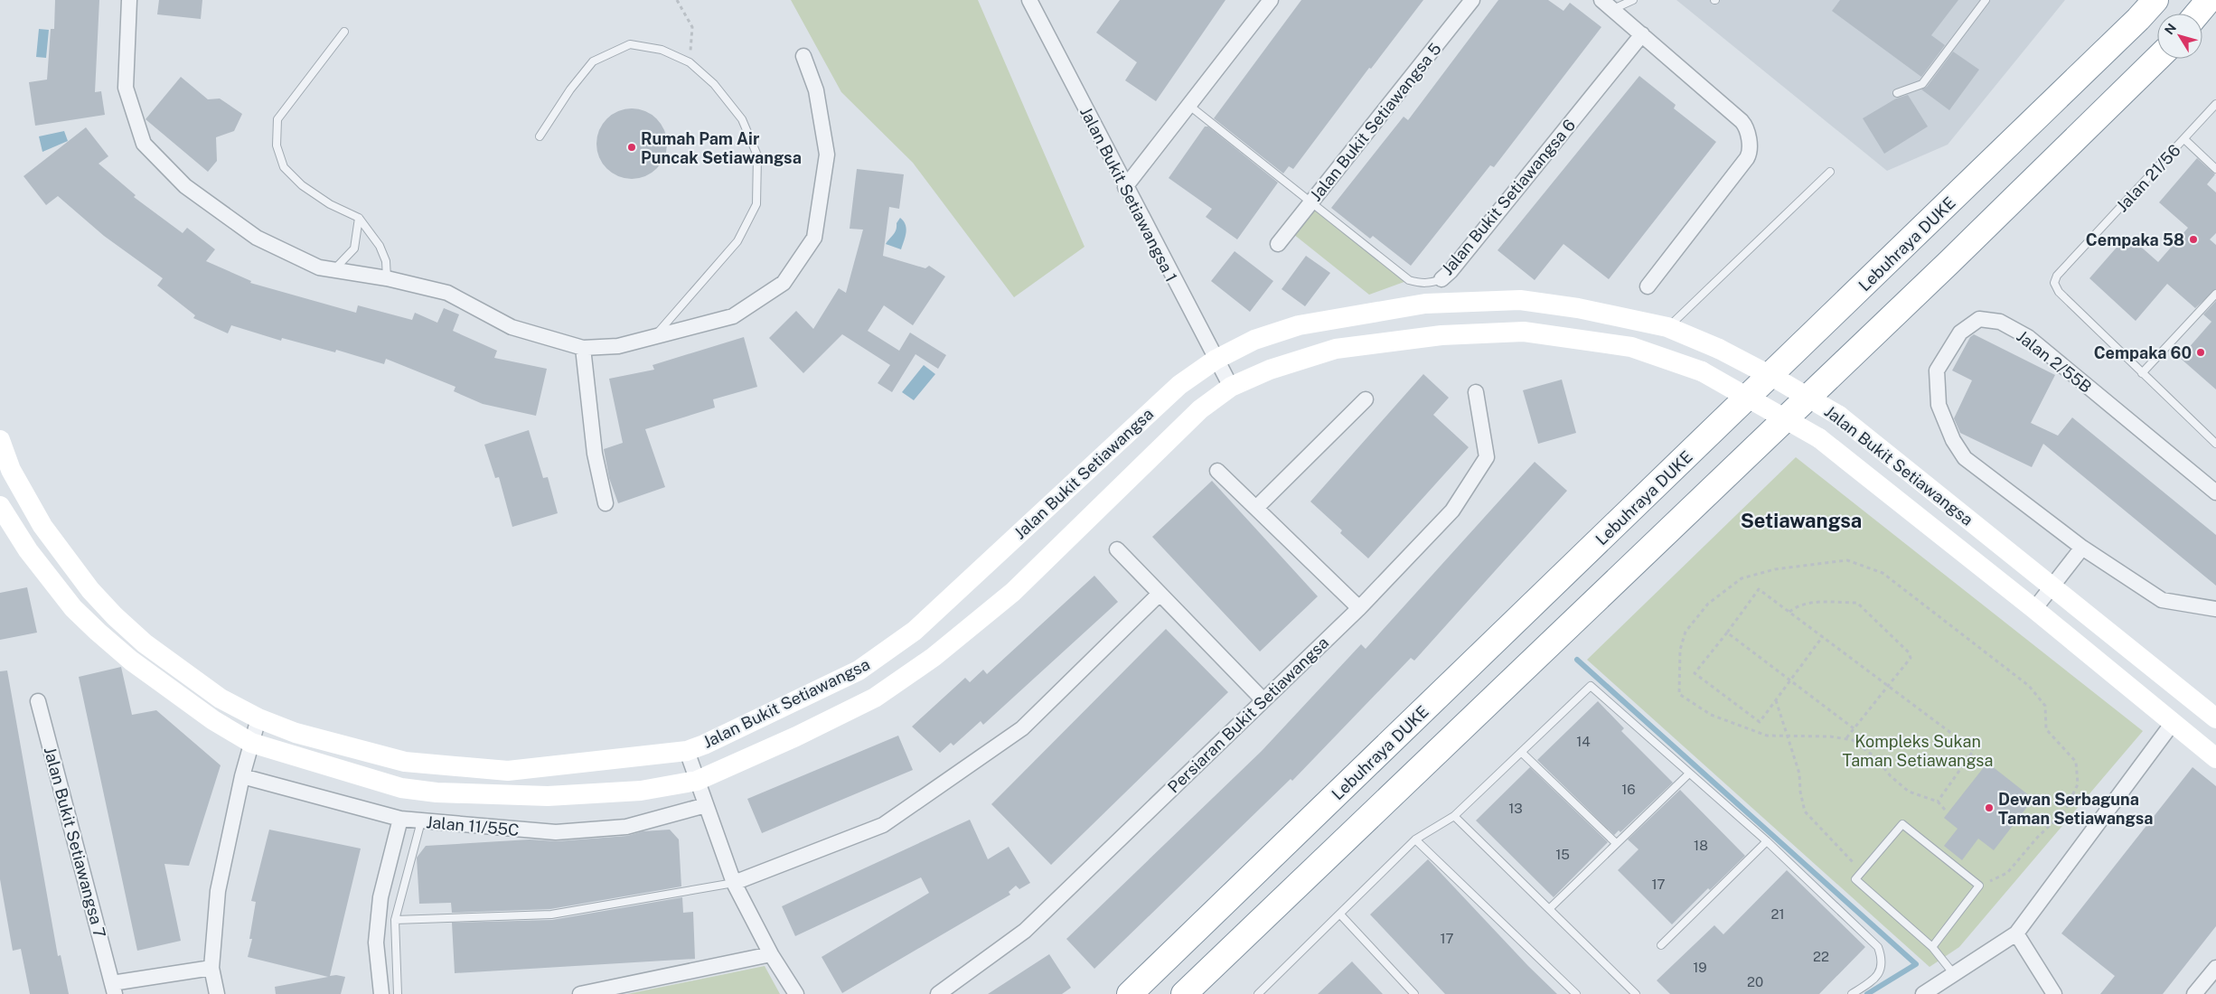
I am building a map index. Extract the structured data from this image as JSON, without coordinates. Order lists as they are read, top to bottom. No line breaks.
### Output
{"streets":{"highway":["Lebuhraya DUKE"],"street":["Jalan Bukit Setiawangsa 5","Jalan Bukit Setiawangsa 1","Jalan Bukit Setiawangsa 6","Jalan 2/55B","Jalan Bukit Setiawangsa","Persiaran Bukit Setiawangsa","Jalan 11/55C","Jalan Bukit Setiawangsa 7"],"lane":["Jalan 21/56"]},"crossings":[["Jalan Bukit Setiawangsa 5","Jalan Bukit Setiawangsa 6"],["Jalan Bukit Setiawangsa 1","Jalan Bukit Setiawangsa"]],"districts":["Setiawangsa"],"parks":["Kompleks Sukan Taman Setiawangsa"],"places":["Rumah Pam Air Puncak Setiawangsa","Cempaka 58","Cempaka 60","Dewan Serbaguna Taman Setiawangsa"],"house_numbers":["14","16","13","18","15","17","21","17","22","19","20"],"north":"top left"}
